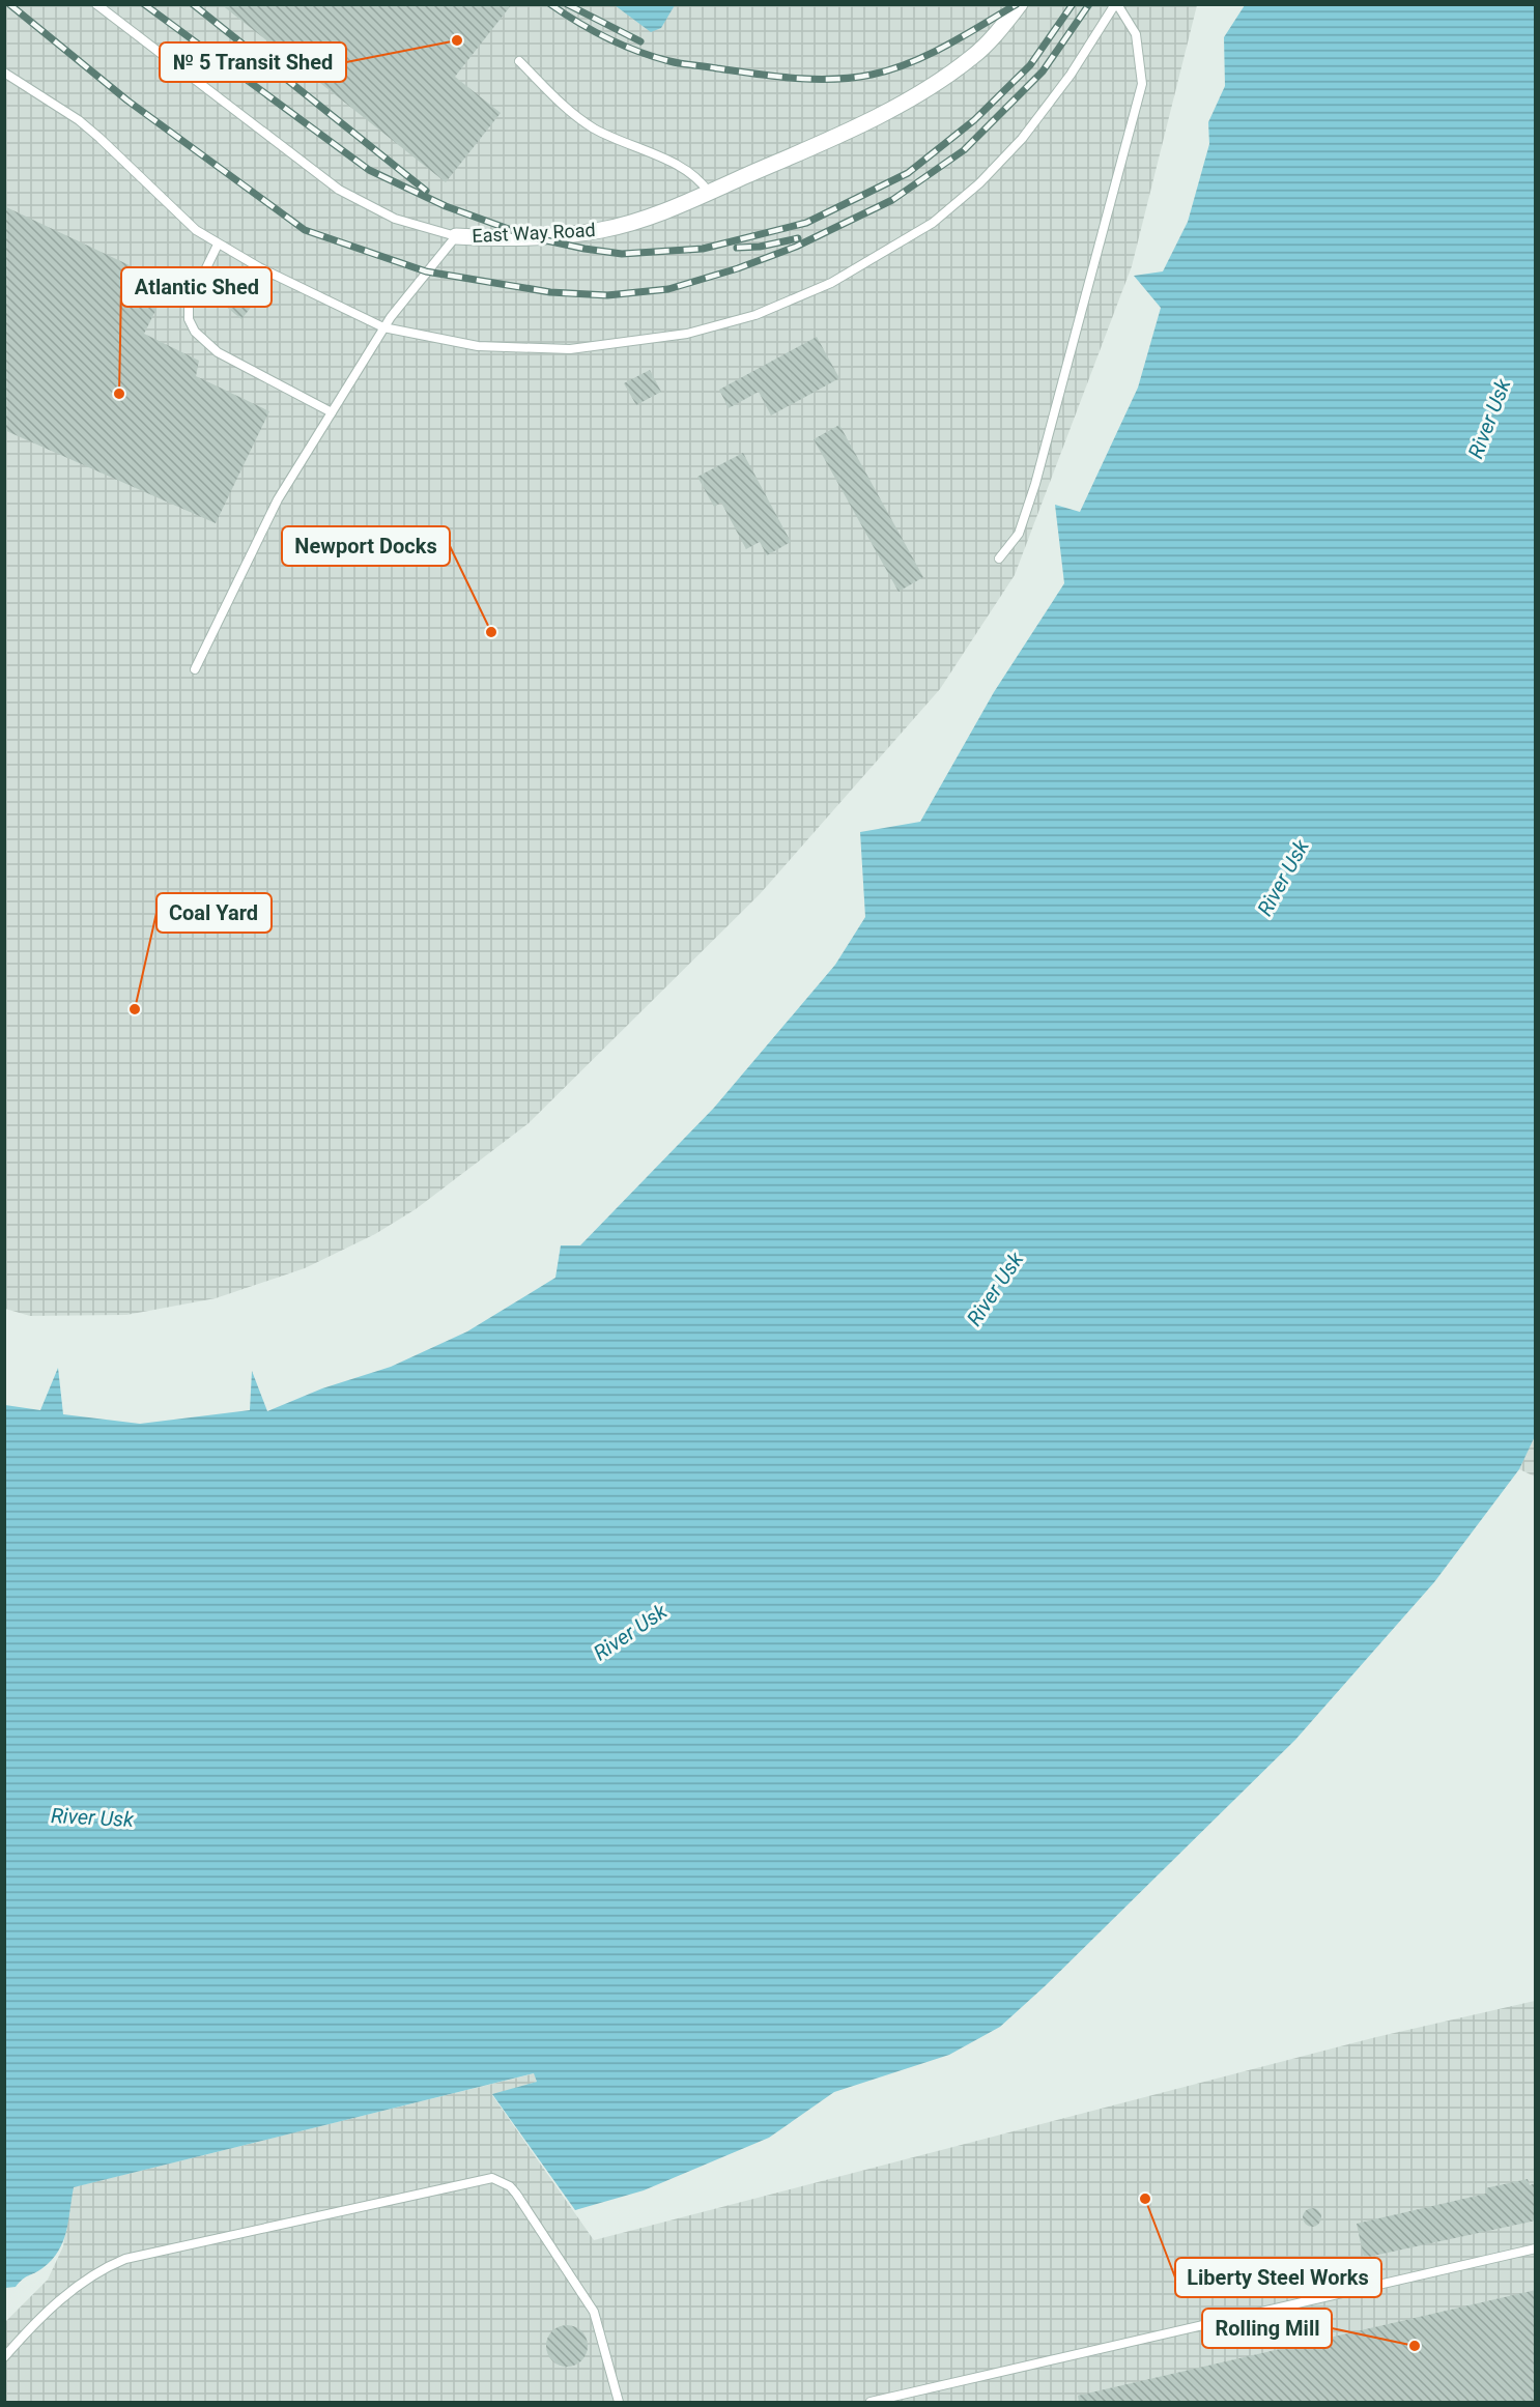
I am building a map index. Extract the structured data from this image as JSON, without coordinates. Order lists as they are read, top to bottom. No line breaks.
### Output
{"streets":{"street":["East Way Road"]},"water":["River Usk"],"places":["№ 5 Transit Shed","Atlantic Shed","Newport Docks","Coal Yard","Liberty Steel Works","Rolling Mill"]}
